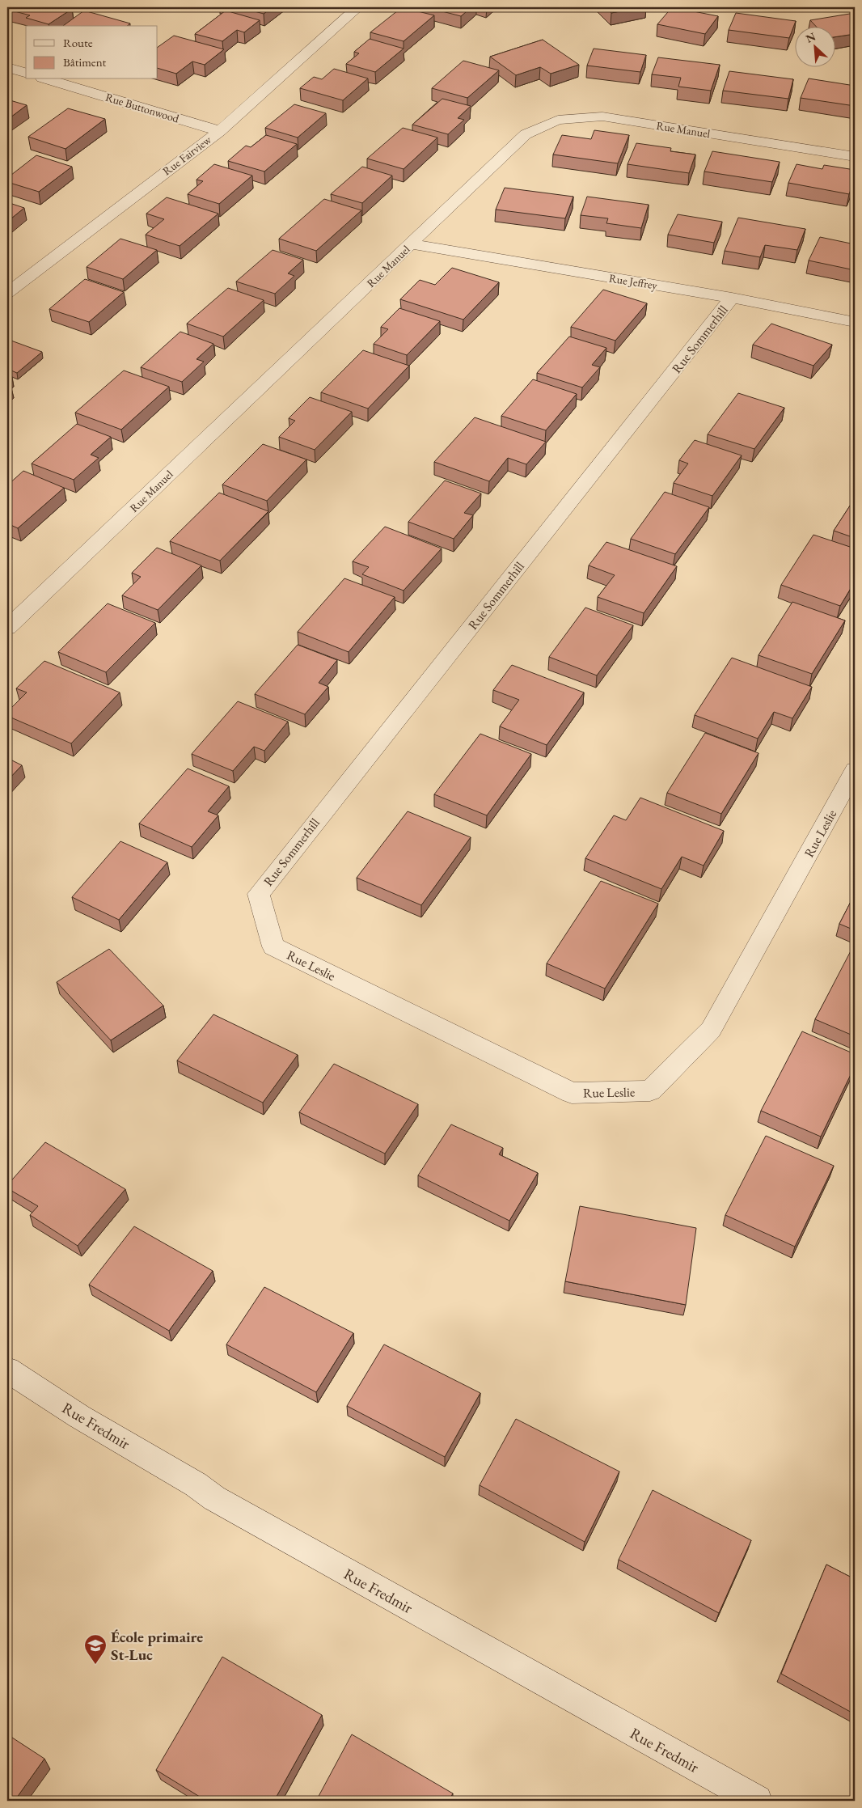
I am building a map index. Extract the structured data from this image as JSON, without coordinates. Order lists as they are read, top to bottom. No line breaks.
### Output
{"streets":{"street":["Rue Buttonwood","Rue Manuel","Rue Fairview","Rue Jeffrey","Rue Sommerhill","Rue Leslie","Rue Fredmir"]},"crossings":[["Rue Buttonwood","Rue Fairview"],["Rue Manuel","Rue Jeffrey"],["Rue Jeffrey","Rue Sommerhill"],["Rue Sommerhill","Rue Leslie"]],"places":{"school or university":["École primaire St-Luc"]},"legend":["Route","Bâtiment"],"north":"top left"}
